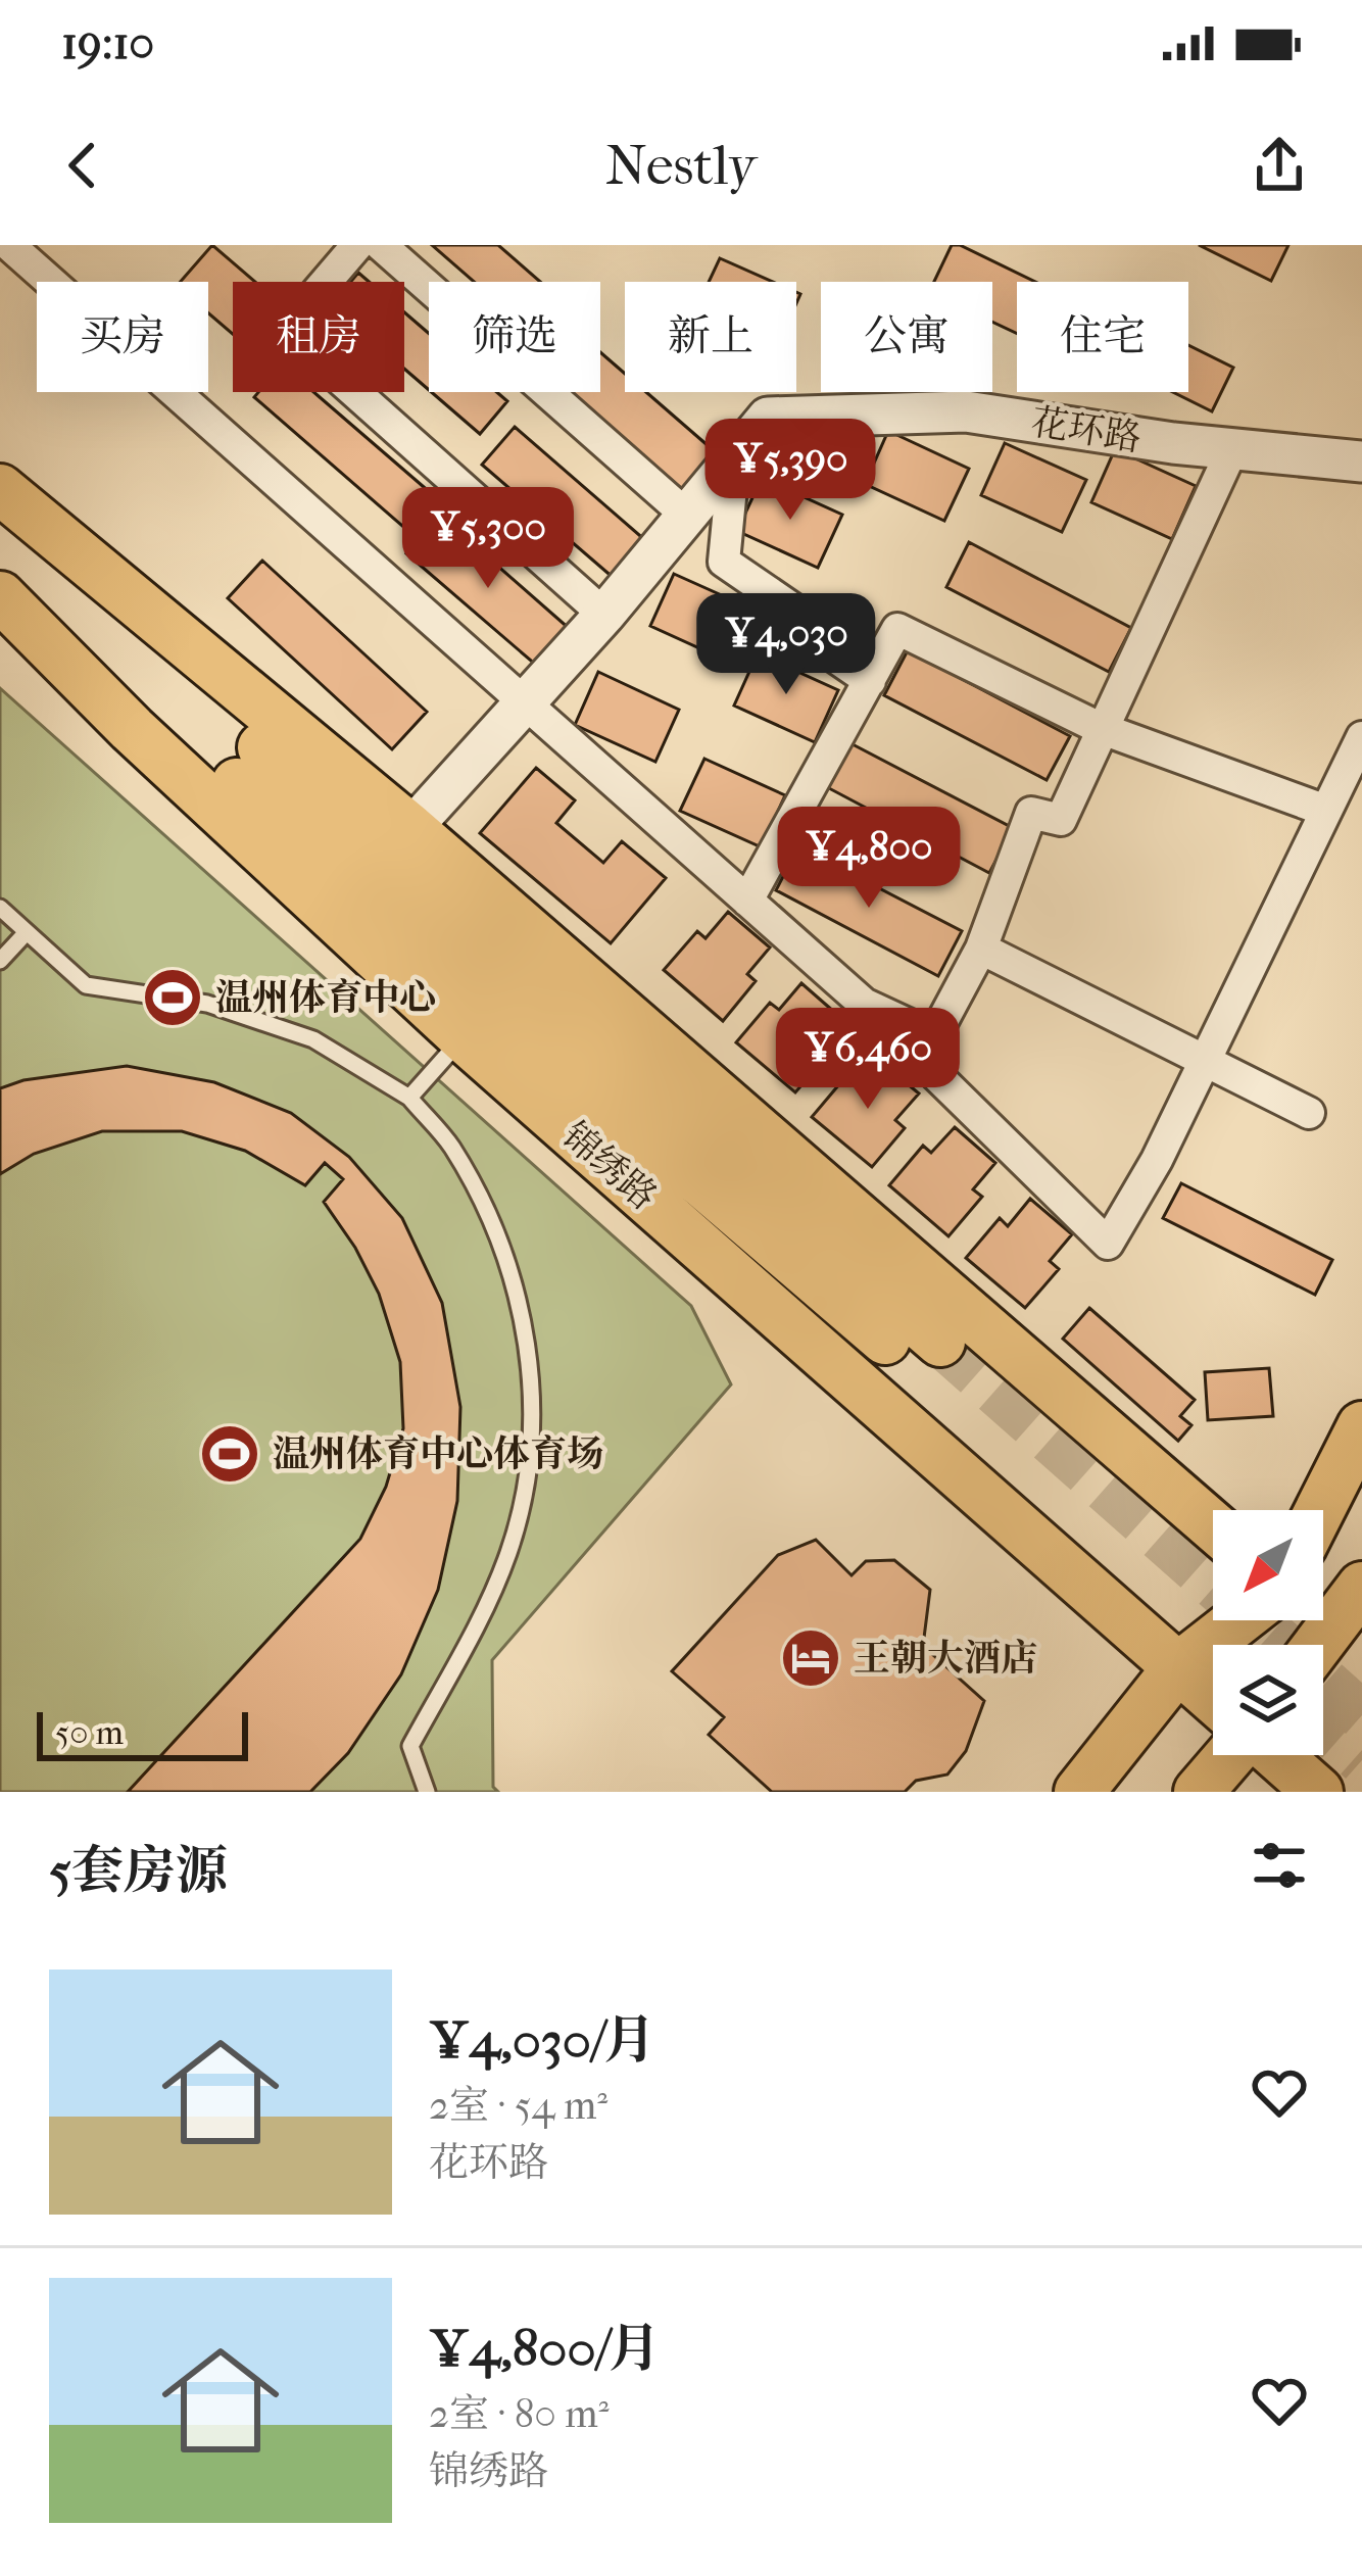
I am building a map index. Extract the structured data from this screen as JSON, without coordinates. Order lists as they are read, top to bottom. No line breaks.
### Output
{"streets":{"main road":["锦绣路"],"street":["花环路"]},"places":{"sports":["温州体育中心","温州体育中心体育场"],"hotel":["王朝大酒店"]},"scale_bar":"50 m","north":"bottom left","page":{"status":"19:10","header":"Nestly","chip":["买房","租房","筛选","新上","公寓","住宅"],"price":["¥5,390","¥5,300","¥4,030","¥4,800","¥6,460"],"scale":"50 m","heading":"5套房源","list":[{"name":"¥4,030/月","note":"2室 · 54 m² · 花环路"},{"name":"¥4,800/月","note":"2室 · 80 m² · 锦绣路"}]}}
